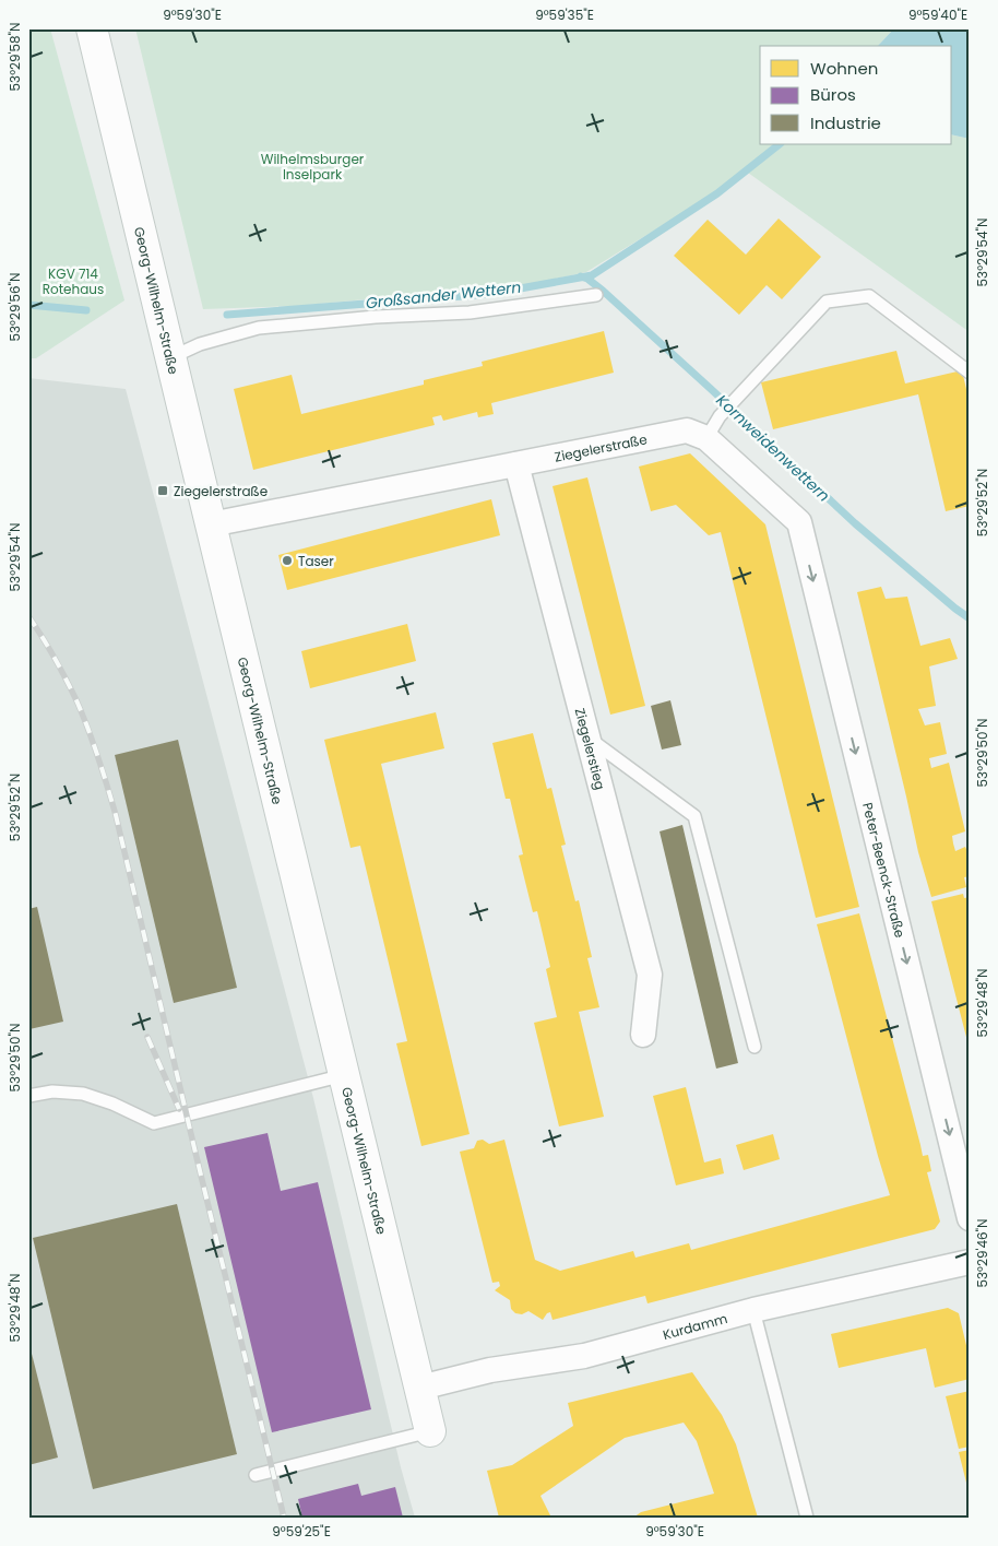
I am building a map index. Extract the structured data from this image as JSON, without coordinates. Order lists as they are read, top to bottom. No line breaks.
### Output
{"streets":{"main road":["Georg-Wilhelm-Straße"],"street":["Ziegelerstraße","Ziegelerstieg","Peter-Beenck-Straße","Kurdamm"]},"crossings":[["Georg-Wilhelm-Straße","Ziegelerstraße"],["Georg-Wilhelm-Straße","Kurdamm"],["Ziegelerstraße","Ziegelerstieg"],["Ziegelerstraße","Peter-Beenck-Straße"]],"one_way":["Peter-Beenck-Straße"],"water":["Großsander Wettern","Kornweidenwettern"],"parks":["Wilhelmsburger Inselpark","KGV 714 Rotehaus"],"places":{"transit":["Ziegelerstraße"],"other":["Taser"]},"legend":["Wohnen","Büros","Industrie"],"coordinates":["9°59'30\"E","9°59'35\"E","9°59'40\"E","53°29'58\"N","53°29'54\"N","53°29'56\"N","53°29'52\"N","53°29'50\"N","53°29'48\"N","53°29'46\"N","9°59'25\"E"]}
